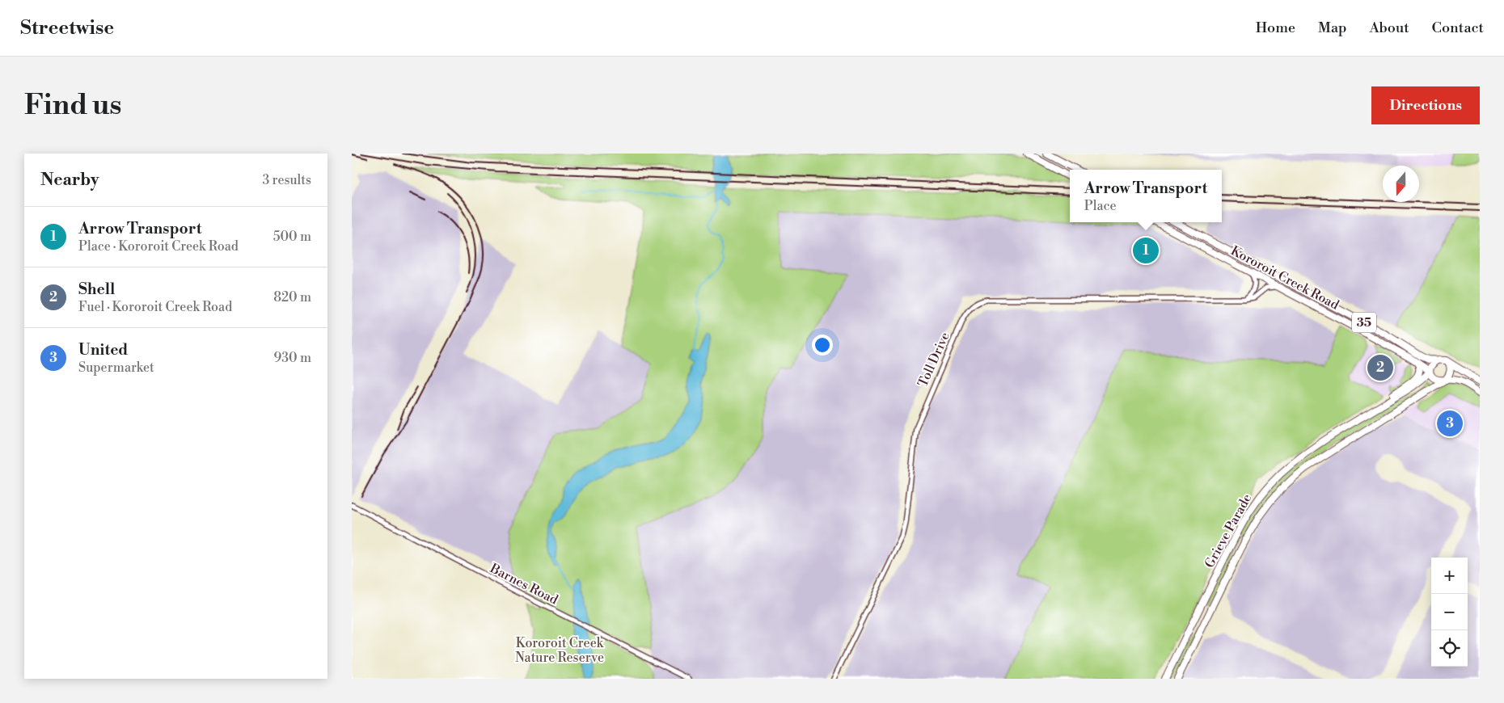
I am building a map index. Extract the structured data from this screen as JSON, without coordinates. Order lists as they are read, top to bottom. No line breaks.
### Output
{"streets":{"main road":["Kororoit Creek Road","35","Grieve Parade"],"street":["Toll Drive","Barnes Road"]},"crossings":[["Kororoit Creek Road","35"],["Kororoit Creek Road","Toll Drive"],["Kororoit Creek Road","Grieve Parade"],["35","Grieve Parade"]],"parks":["Kororoit Creek Nature Reserve"],"north":"bottom","page":{"header":"Streetwise","nav":["Home","Map","About","Contact"],"buttons":"Directions","title":"Find us","heading":["Nearby","3 results"],"popup":["Arrow Transport","Place"],"list":[{"mark":"1","name":"Arrow Transport","note":"Place · Kororoit Creek Road","value":"500 m"},{"mark":"2","name":"Shell","note":"Fuel · Kororoit Creek Road","value":"820 m"},{"mark":"3","name":"United","note":"Supermarket","value":"930 m"}],"pins":["1","2","3"],"map_buttons":["+","−"]}}
